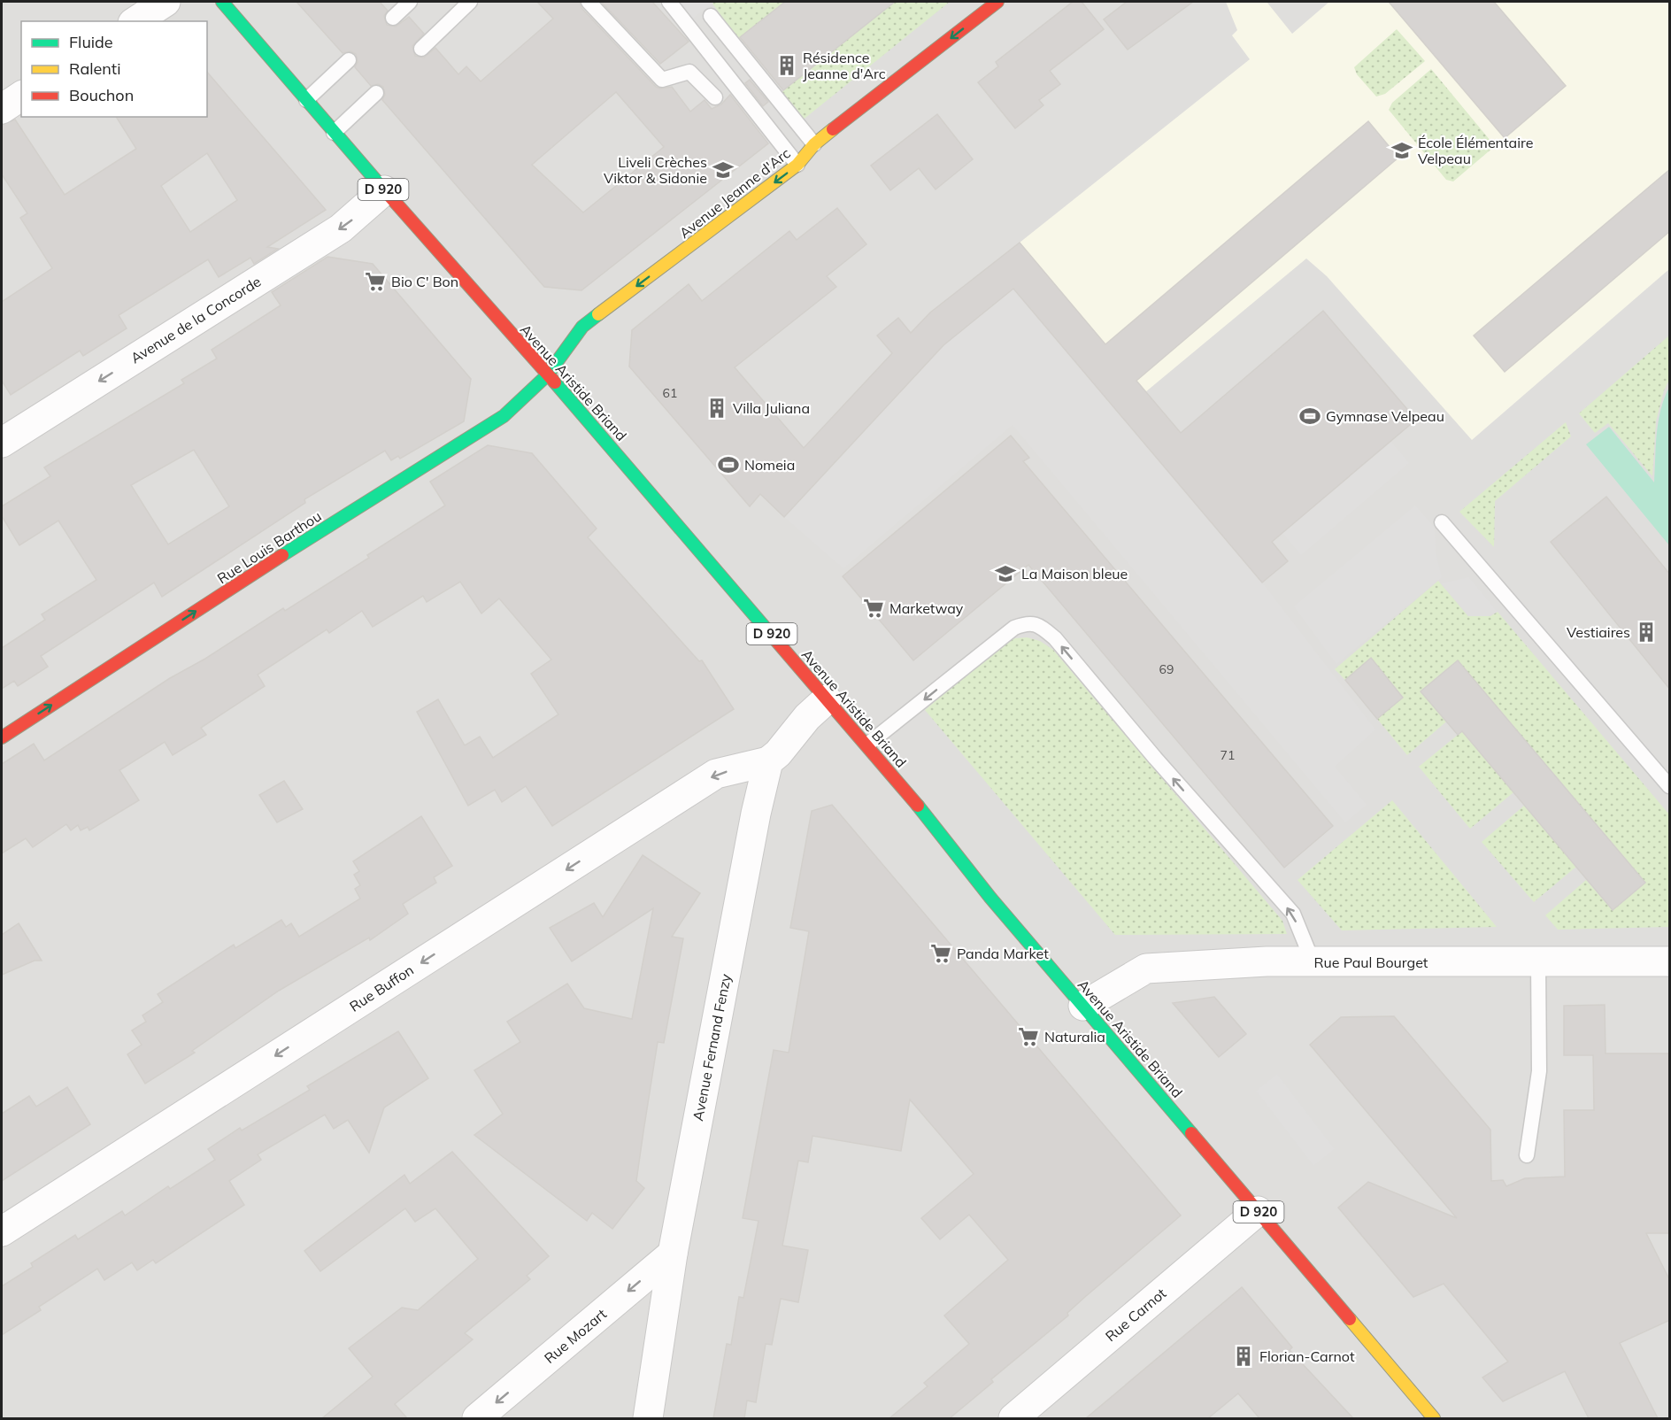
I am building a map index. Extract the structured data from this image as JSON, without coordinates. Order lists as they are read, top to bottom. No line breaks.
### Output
{"streets":{"main road":["D 920","Avenue Jeanne d'Arc","Avenue Aristide Briand","Rue Louis Barthou"],"street":["Avenue de la Concorde","Rue Paul Bourget","Rue Buffon","Avenue Fernand Fenzy","Rue Carnot","Rue Mozart"]},"crossings":[["Avenue Jeanne d'Arc","Avenue Aristide Briand"],["Avenue Jeanne d'Arc","Rue Louis Barthou"],["Avenue de la Concorde","Avenue Aristide Briand"],["Avenue Aristide Briand","Rue Louis Barthou"],["Avenue Aristide Briand","Rue Paul Bourget"],["Avenue Aristide Briand","Rue Carnot"],["Rue Buffon","Avenue Fernand Fenzy"],["Avenue Fernand Fenzy","Rue Mozart"]],"one_way":["Avenue Jeanne d'Arc","Avenue de la Concorde","Rue Louis Barthou","Rue Buffon","Rue Mozart"],"places":{"building":["Résidence Jeanne d'Arc","Villa Juliana","Vestiaires","Florian-Carnot"],"school or university":["École Élémentaire Velpeau","Liveli Crèches Viktor & Sidonie","La Maison bleue"],"supermarket":["Bio C' Bon","Marketway","Panda Market","Naturalia"],"sports":["Gymnase Velpeau","Nomeia"]},"house_numbers":["61","69","71"],"legend":["Fluide","Ralenti","Bouchon"]}
